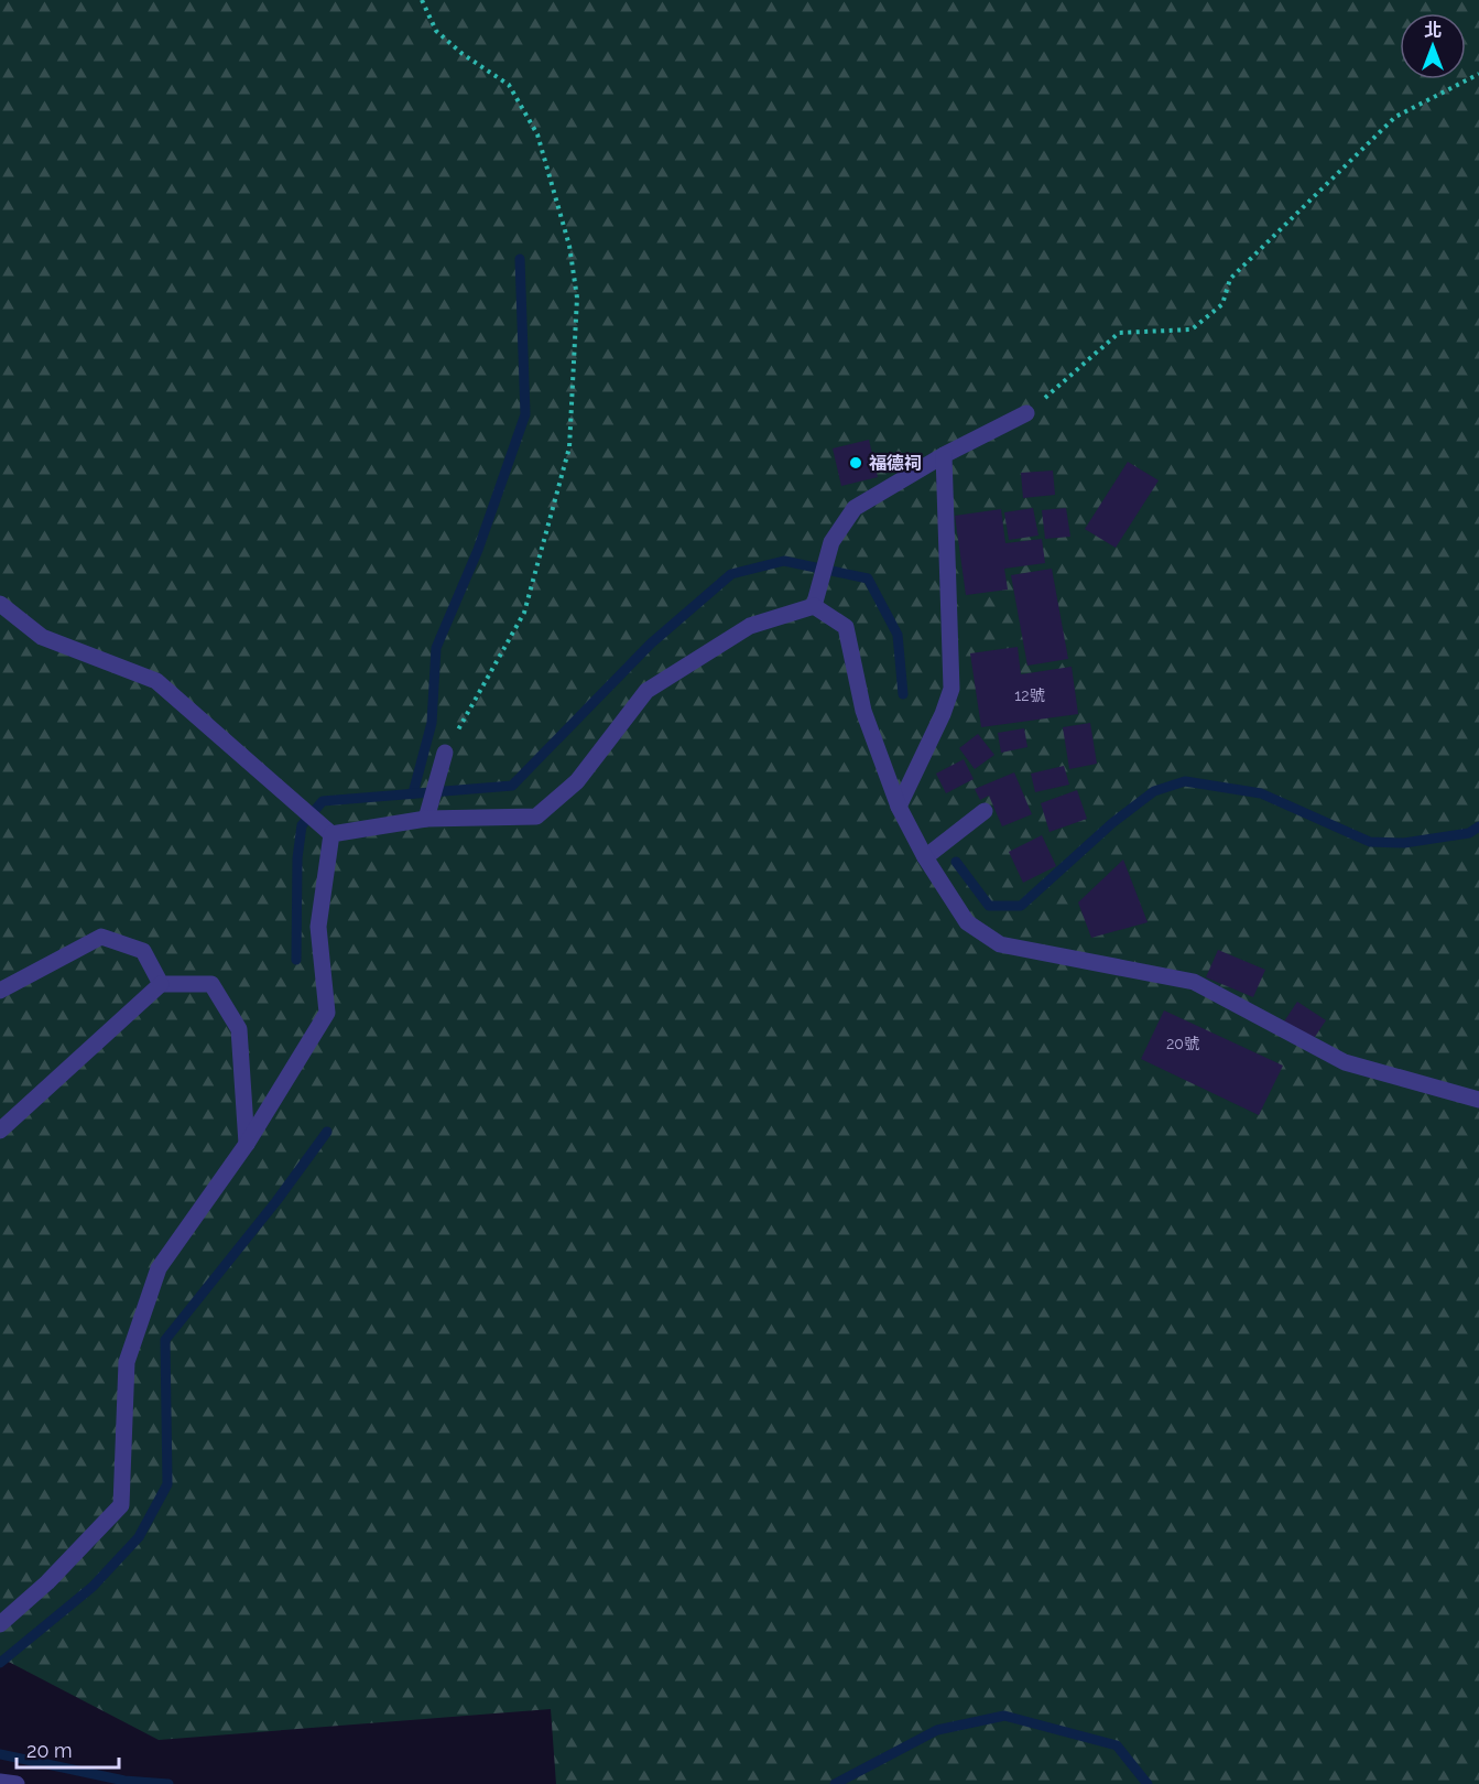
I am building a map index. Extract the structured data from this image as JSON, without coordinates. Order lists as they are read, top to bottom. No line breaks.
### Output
{"places":["福德祠"],"house_numbers":["12號","20號"],"scale_bar":"20 m","north":"top"}
